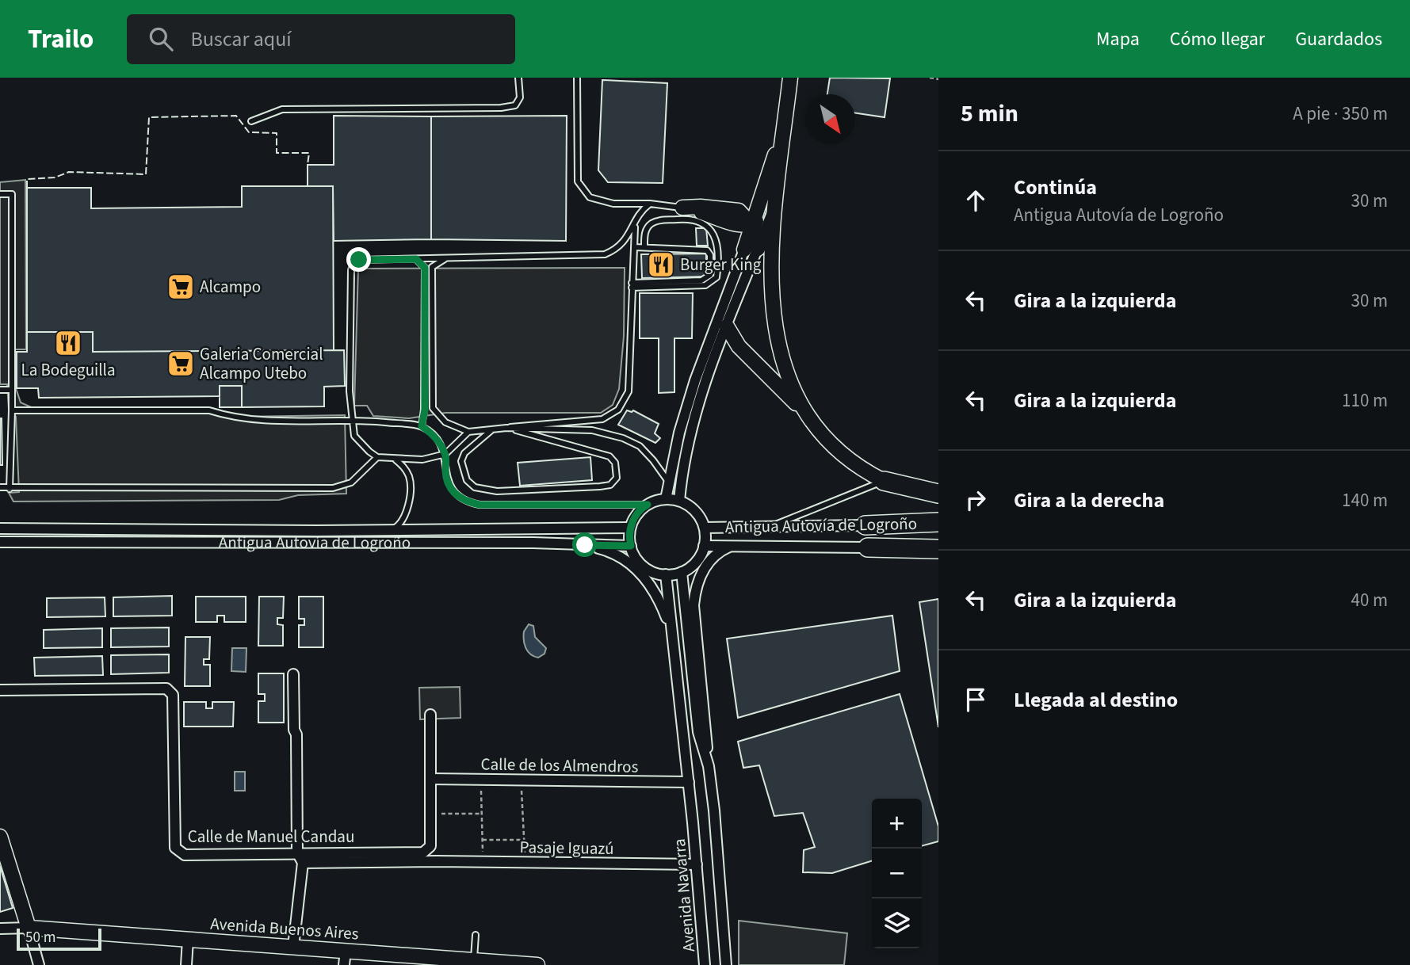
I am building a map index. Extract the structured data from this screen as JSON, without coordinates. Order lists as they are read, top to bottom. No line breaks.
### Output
{"streets":{"highway":["Antigua Autovía de Logroño"],"street":["Calle de los Almendros","Calle de Manuel Candau","Pasaje Iguazú","Avenida Navarra","Avenida Buenos Aires"]},"crossings":[["Calle de los Almendros","Calle de Manuel Candau"],["Calle de los Almendros","Avenida Navarra"],["Pasaje Iguazú","Avenida Navarra"]],"places":{"restaurant":["Burger King","La Bodeguilla"],"supermarket":["Alcampo","Galeria Comercial Alcampo Utebo"]},"scale_bar":"50 m","north":"bottom right","page":{"header":"Trailo","search":"Buscar aquí","nav":["Mapa","Cómo llegar","Guardados"],"heading":["5 min","A pie · 350 m"],"list":[["Continúa","Antigua Autovía de Logroño","30 m"],["Gira a la izquierda","30 m"],["Gira a la izquierda","110 m"],["Gira a la derecha","140 m"],["Gira a la izquierda","40 m"],"Llegada al destino"],"map_buttons":["+","−"],"scale":"50 m"}}
